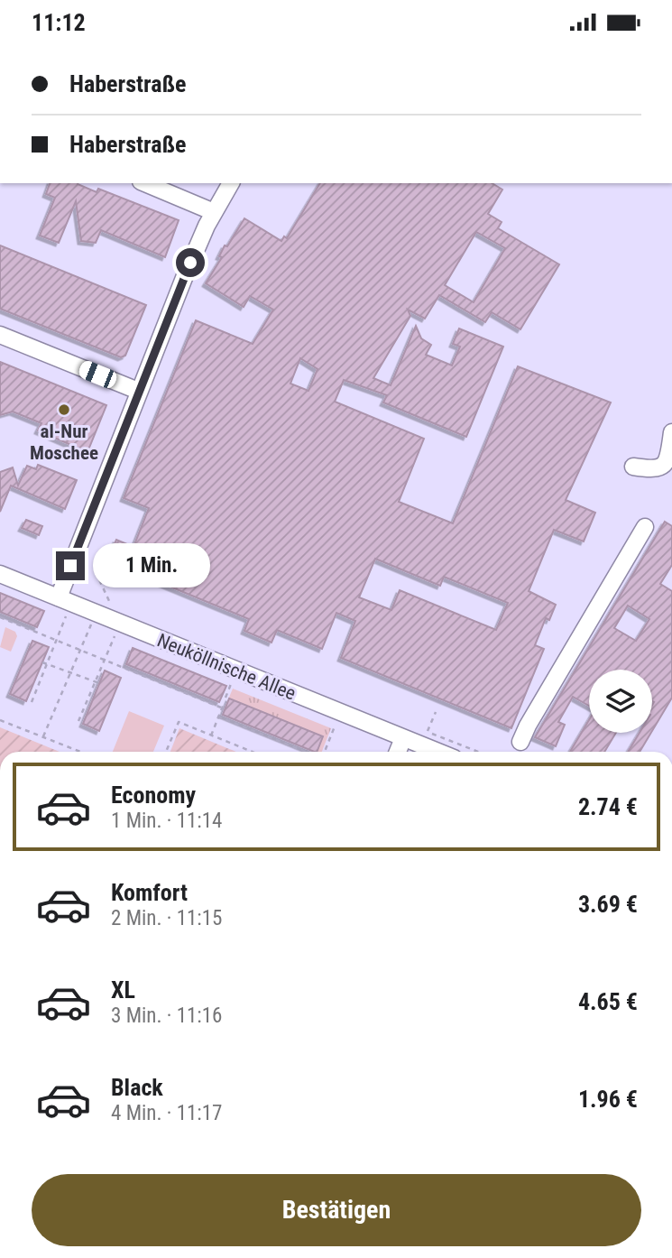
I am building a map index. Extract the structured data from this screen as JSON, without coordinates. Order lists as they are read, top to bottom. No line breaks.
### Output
{"streets":{"street":["Neuköllnische Allee"]},"places":["al-Nur Moschee"],"page":{"status":"11:12","banner":["Haberstraße","Haberstraße"],"bubble":"1 Min.","list":[{"name":"Economy","note":"1 Min. · 11:14","value":"2.74 €"},{"name":"Komfort","note":"2 Min. · 11:15","value":"3.69 €"},{"name":"XL","note":"3 Min. · 11:16","value":"4.65 €"},{"name":"Black","note":"4 Min. · 11:17","value":"1.96 €"}],"buttons":"Bestätigen"}}
